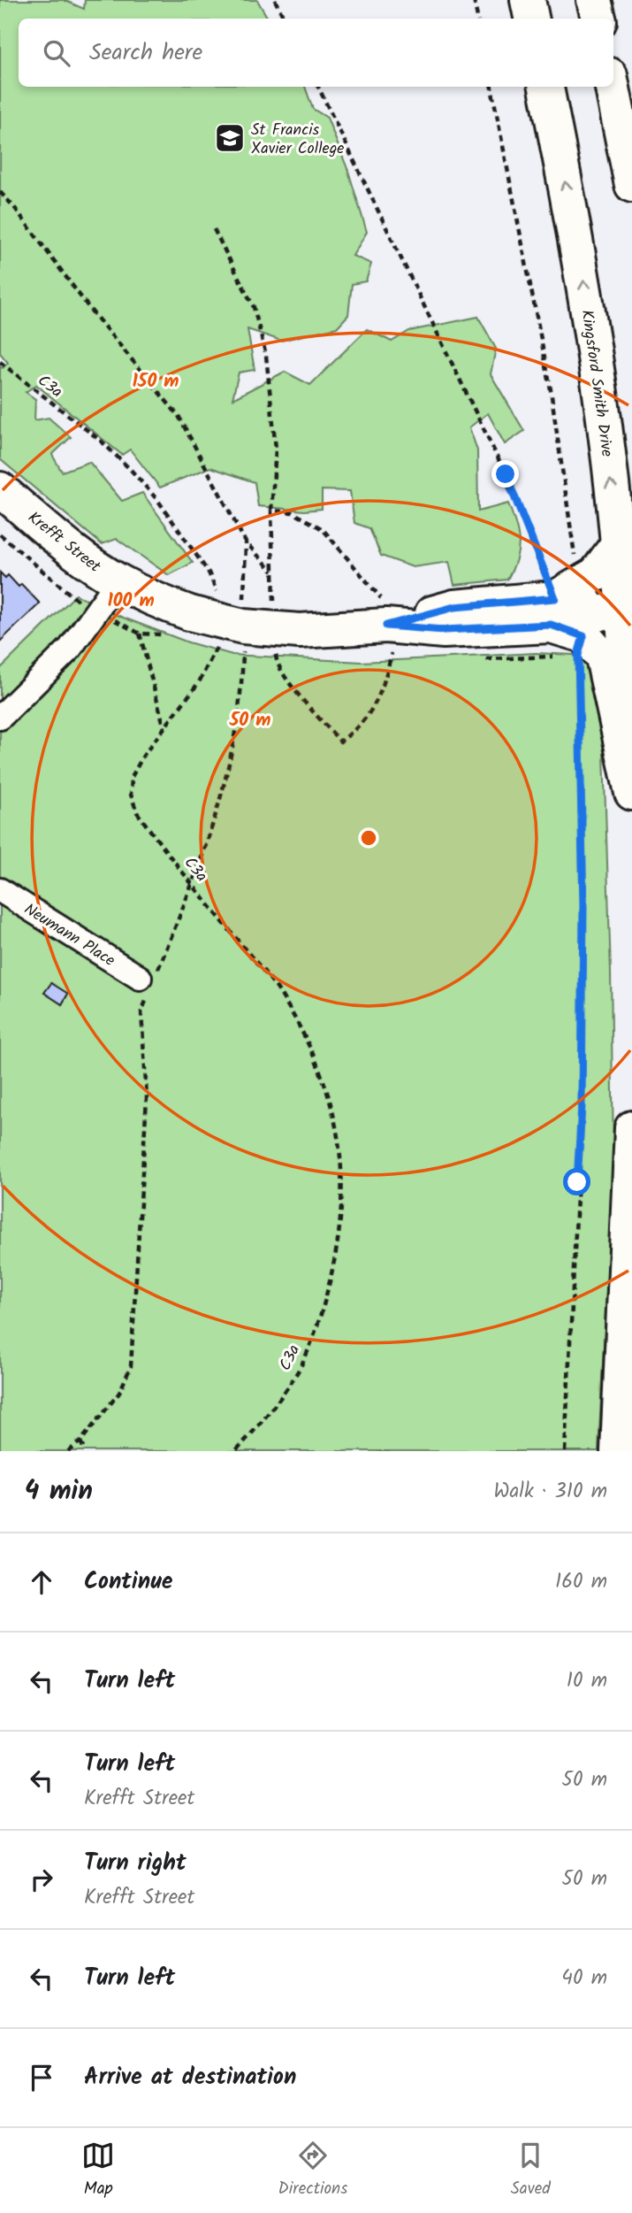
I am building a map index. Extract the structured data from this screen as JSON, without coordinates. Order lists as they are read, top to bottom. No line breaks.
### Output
{"streets":{"main road":["Kingsford Smith Drive","Krefft Street"],"street":["Neumann Place"],"path":["C3a"]},"crossings":[["Kingsford Smith Drive","Krefft Street"],["C3a","Krefft Street"]],"one_way":["Kingsford Smith Drive"],"places":{"school or university":["St Francis Xavier College"]},"page":{"search":"Search here","heading":["4 min","Walk · 310 m"],"list":[["Continue","160 m"],["Turn left","10 m"],["Turn left","Krefft Street","50 m"],["Turn right","Krefft Street","50 m"],["Turn left","40 m"],"Arrive at destination"],"nav":["Map","Directions","Saved"]},"rings":["150 m","100 m","50 m"]}
